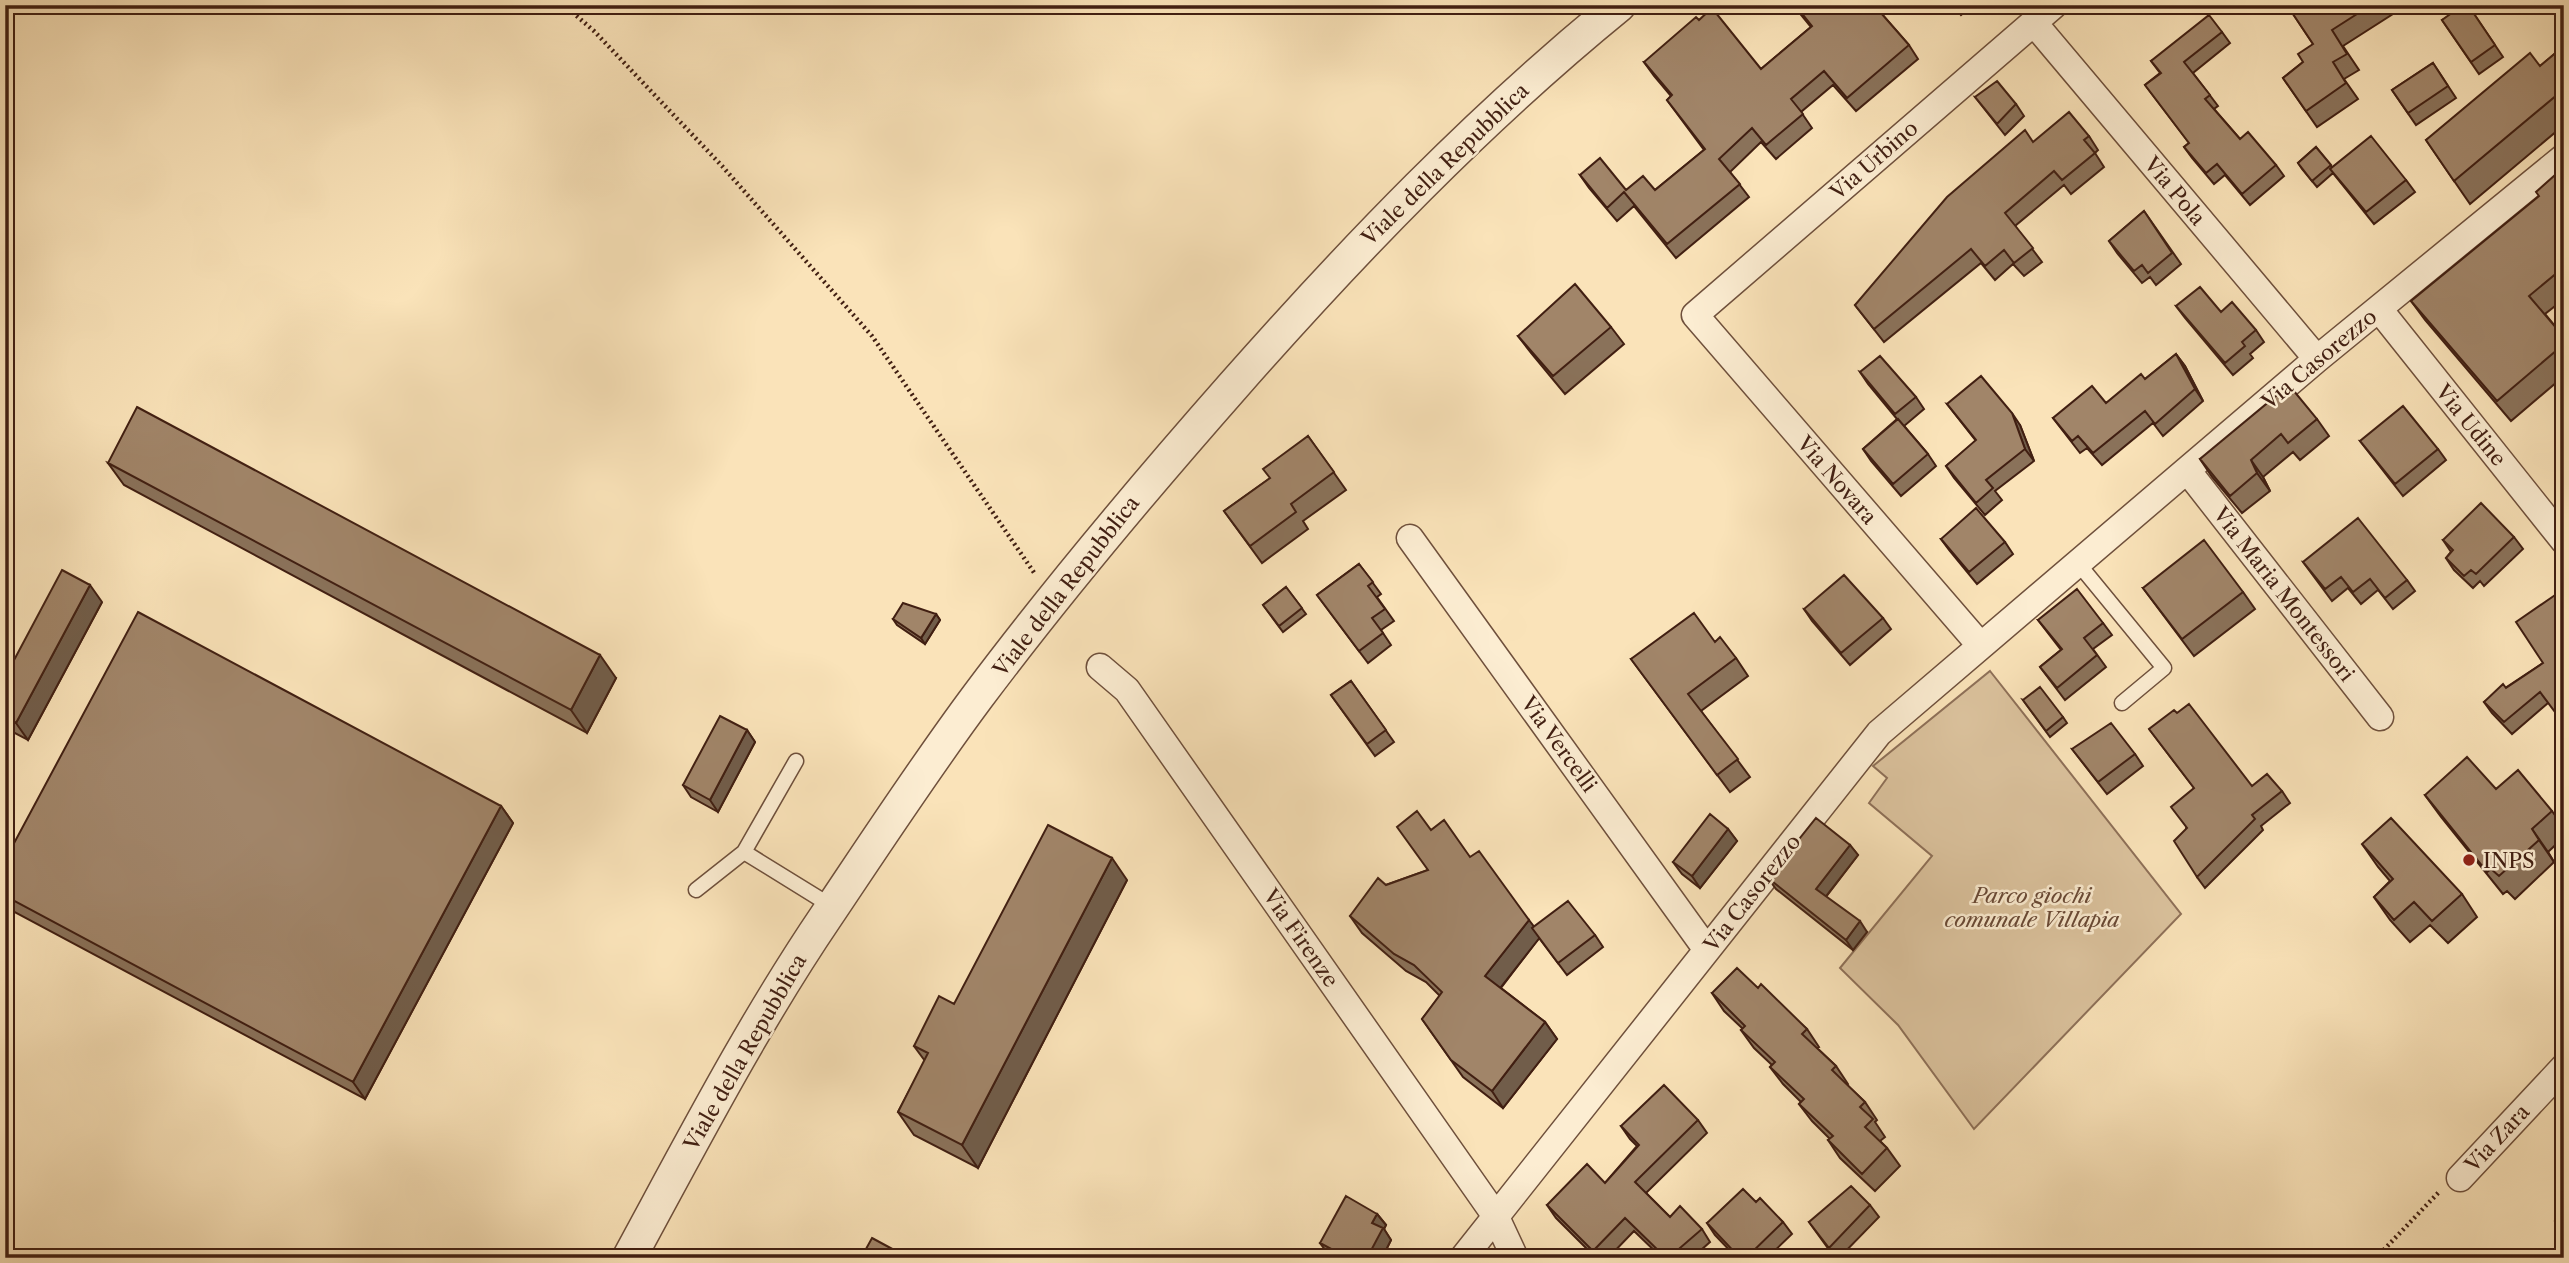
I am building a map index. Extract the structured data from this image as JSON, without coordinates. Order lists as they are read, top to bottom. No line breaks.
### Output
{"streets":{"street":["Via Urbino","Viale della Repubblica","Via Pola","Via Casorezzo","Via Udine","Via Novara","Via Maria Montessori","Via Vercelli","Via Firenze","Via Zara"]},"crossings":[["Via Urbino","Via Pola"],["Via Urbino","Via Novara"],["Via Pola","Via Casorezzo"],["Via Casorezzo","Via Udine"],["Via Casorezzo","Via Novara"],["Via Casorezzo","Via Maria Montessori"],["Via Casorezzo","Via Vercelli"],["Via Casorezzo","Via Firenze"]],"parks":["Parco giochi comunale Villapia"],"places":["INPS"]}
